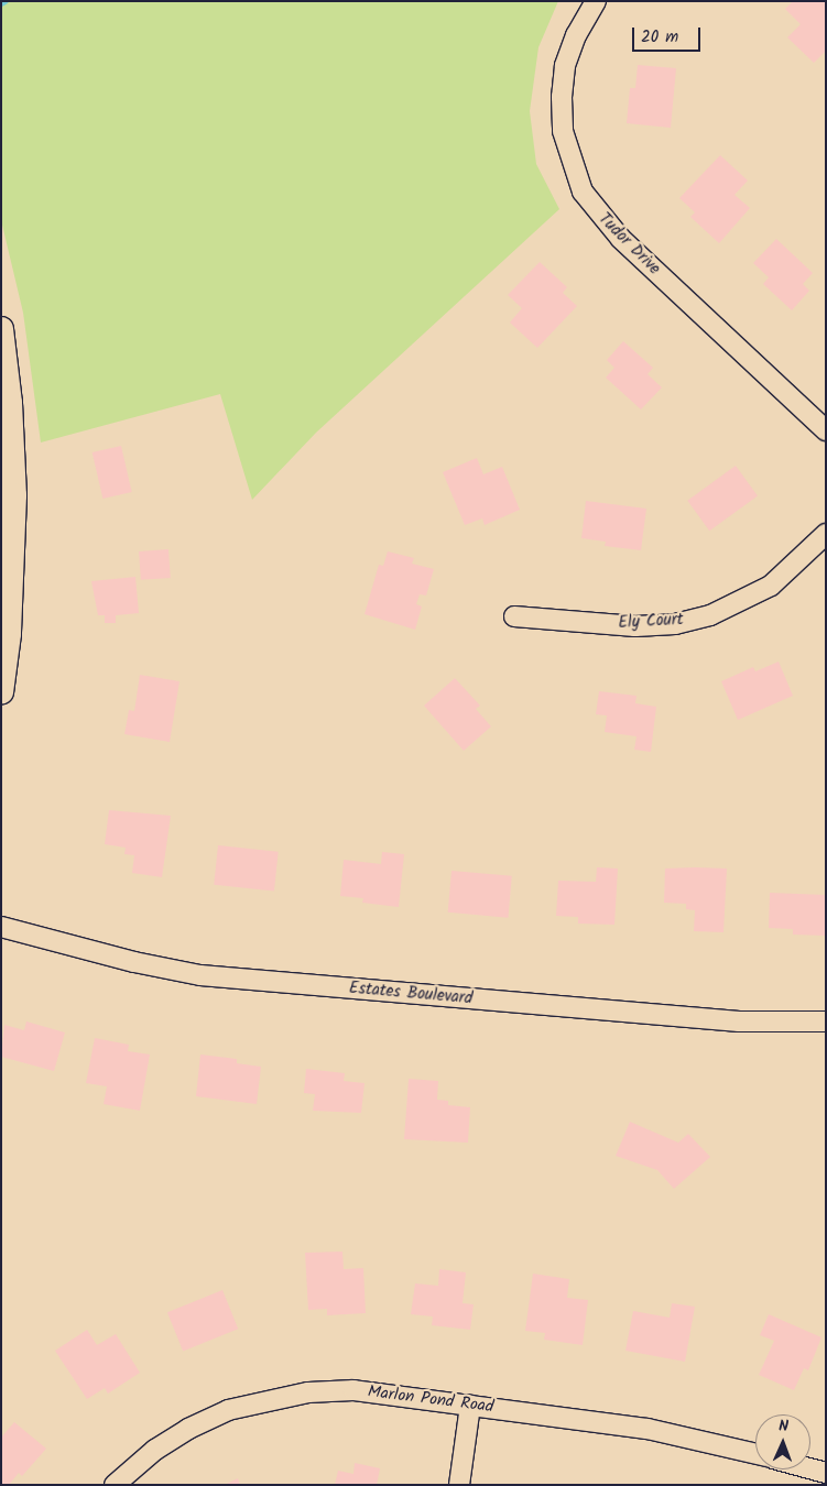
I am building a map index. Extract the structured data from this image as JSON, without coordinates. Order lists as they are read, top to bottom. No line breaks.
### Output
{"streets":{"street":["Tudor Drive","Ely Court","Estates Boulevard","Marlon Pond Road"]},"scale_bar":"20 m","north":"top"}
